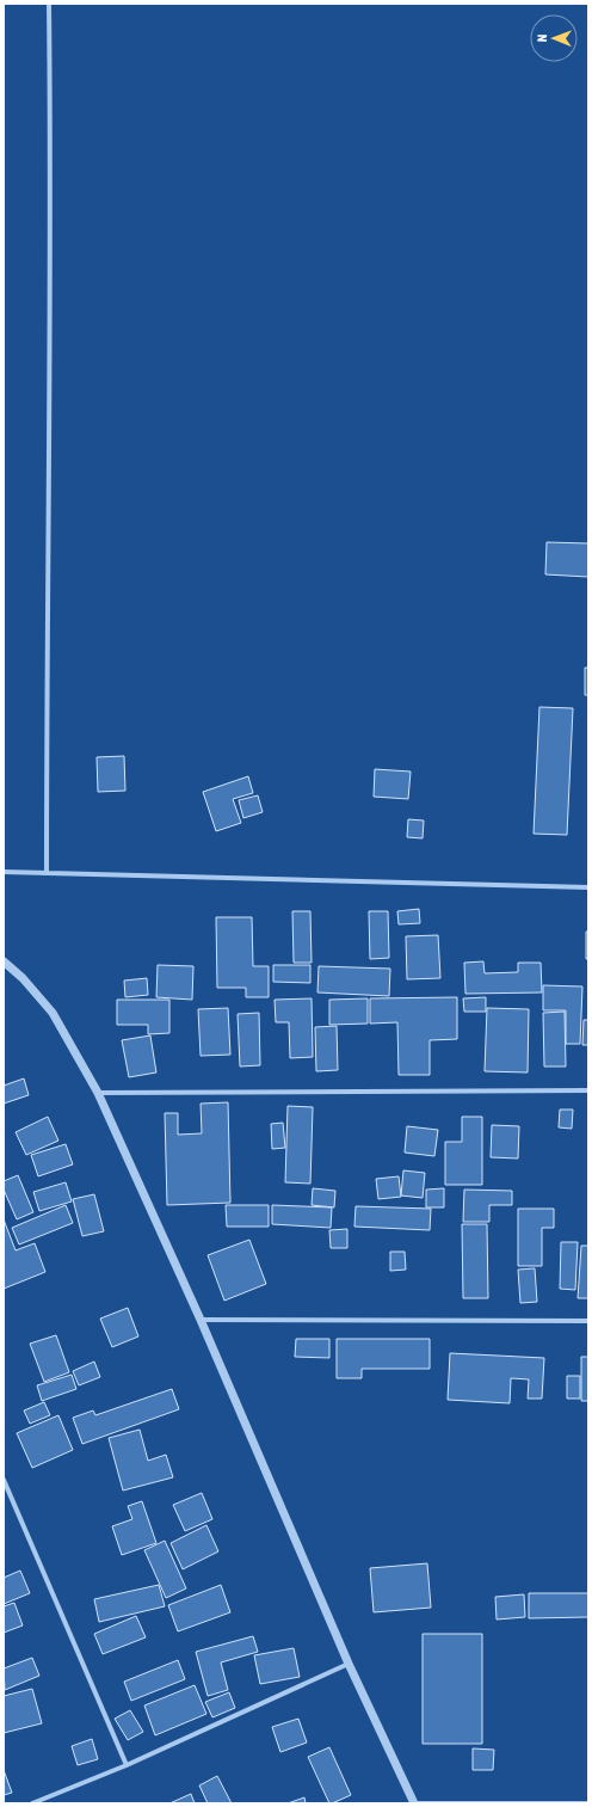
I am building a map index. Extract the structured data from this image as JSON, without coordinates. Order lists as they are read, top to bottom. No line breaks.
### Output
{"north":"left"}
